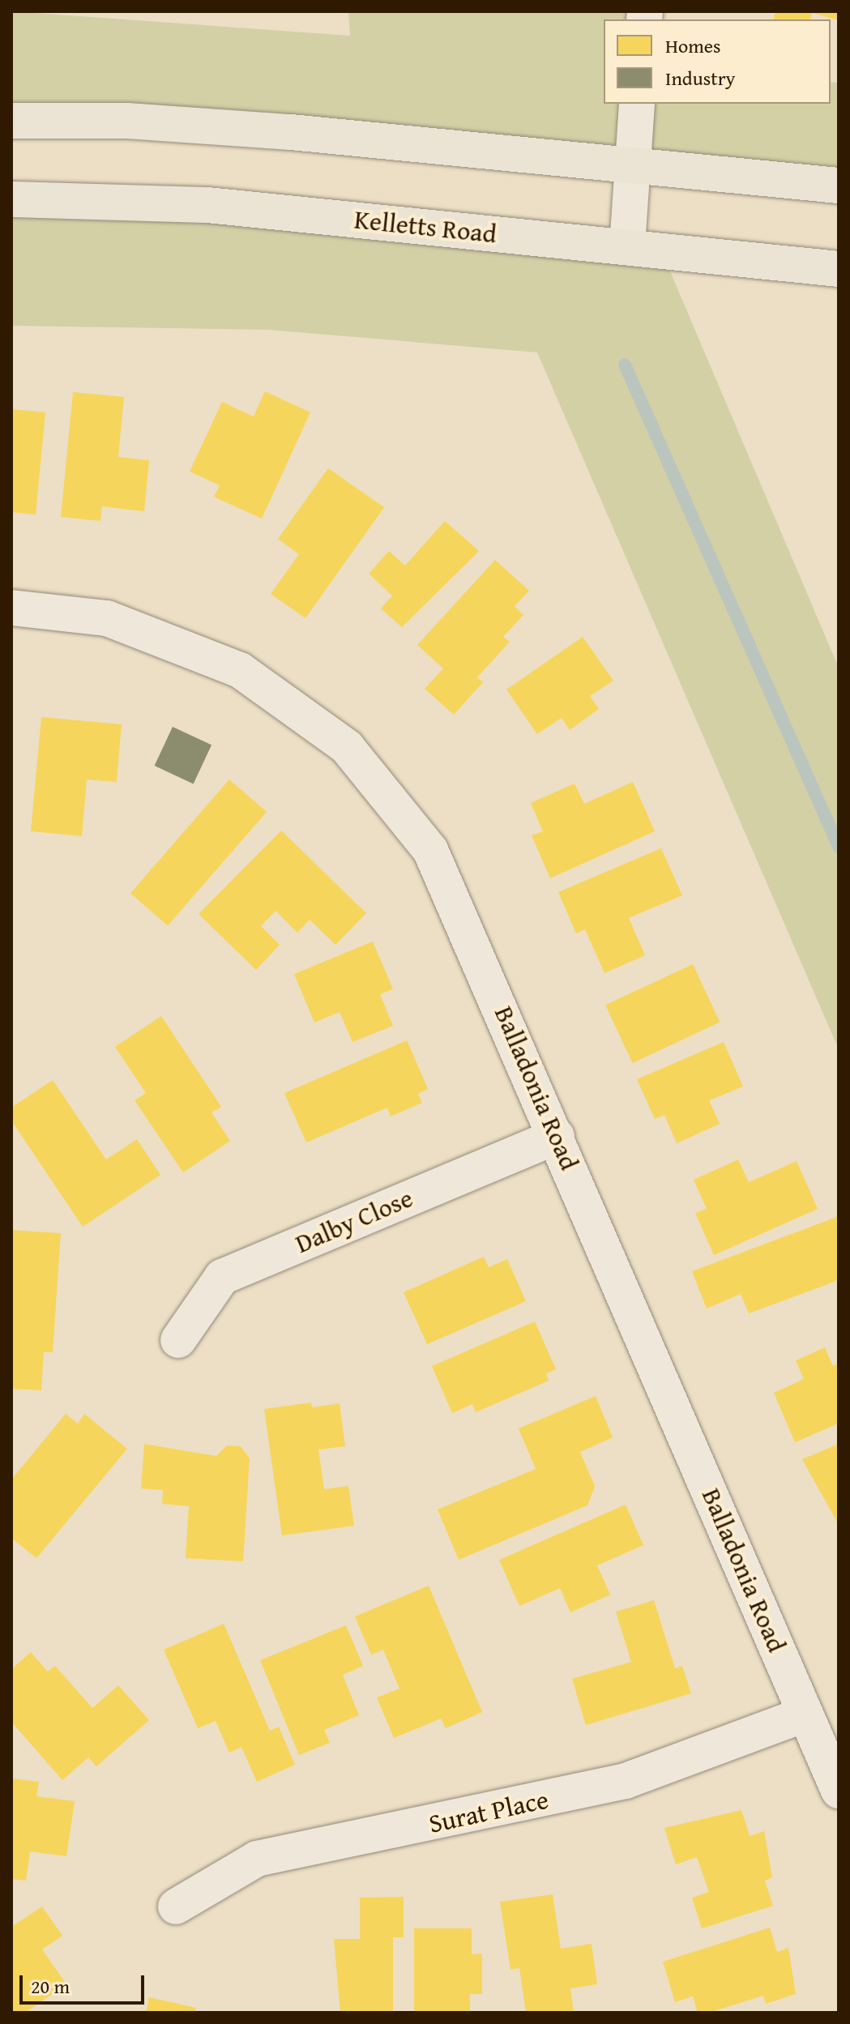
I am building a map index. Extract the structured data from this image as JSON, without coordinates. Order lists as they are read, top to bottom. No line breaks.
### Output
{"streets":{"main road":["Kelletts Road"],"street":["Balladonia Road","Dalby Close","Surat Place"]},"crossings":[["Balladonia Road","Dalby Close"],["Balladonia Road","Surat Place"]],"legend":["Homes","Industry"],"scale_bar":"20 m"}
